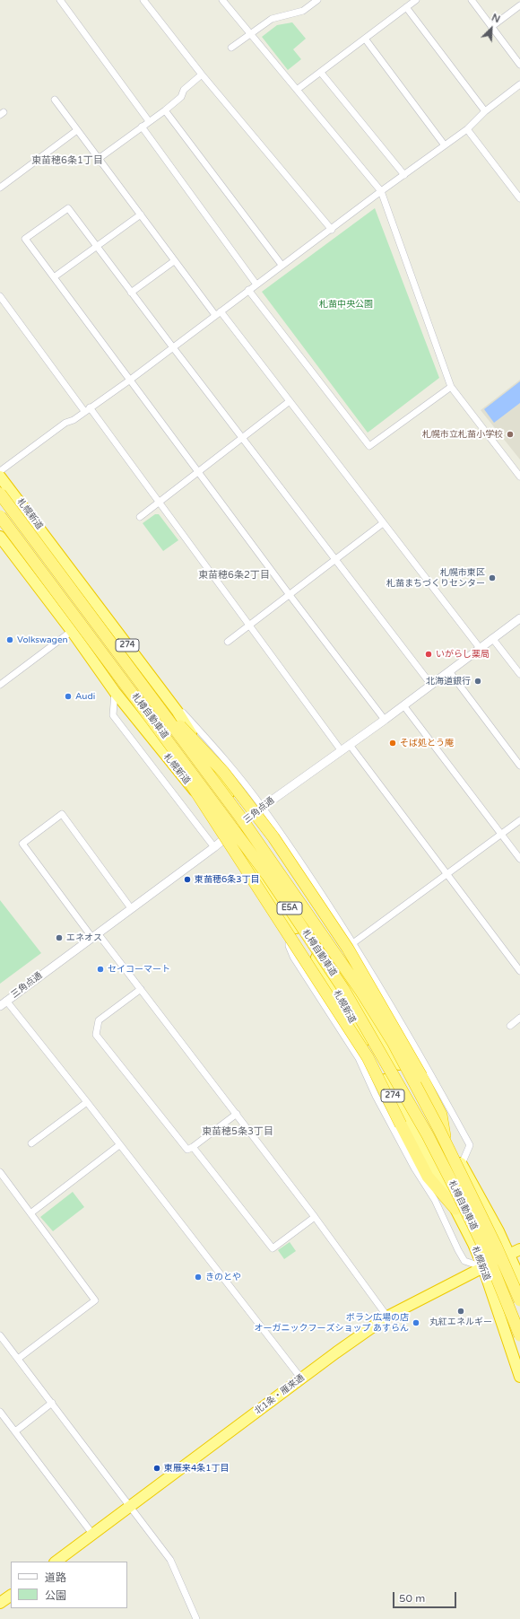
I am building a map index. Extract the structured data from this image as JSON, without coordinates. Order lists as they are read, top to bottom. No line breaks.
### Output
{"streets":{"highway":["札幌新道","274","札樽自動車道","E5A","北1条・雁来通"],"street":["三角点通"]},"crossings":[["札幌新道","三角点通"],["札幌新道","北1条・雁来通"]],"districts":["東苗穂6条1丁目","東苗穂6条2丁目","東苗穂5条3丁目"],"parks":["札苗中央公園"],"places":["札幌市立札苗小学校","札幌市東区 札苗まちづくりセンター","Volkswagen","いがらし薬局","北海道銀行","Audi","そば処とう庵","東苗穂6条3丁目","エネオス","セイコーマート","きのとや","丸紅エネルギー","ポラン広場の店 オーガニックフーズショップ あすらん","東雁来4条1丁目"],"legend":["道路","公園"],"scale_bar":"50 m","north":"top right"}
